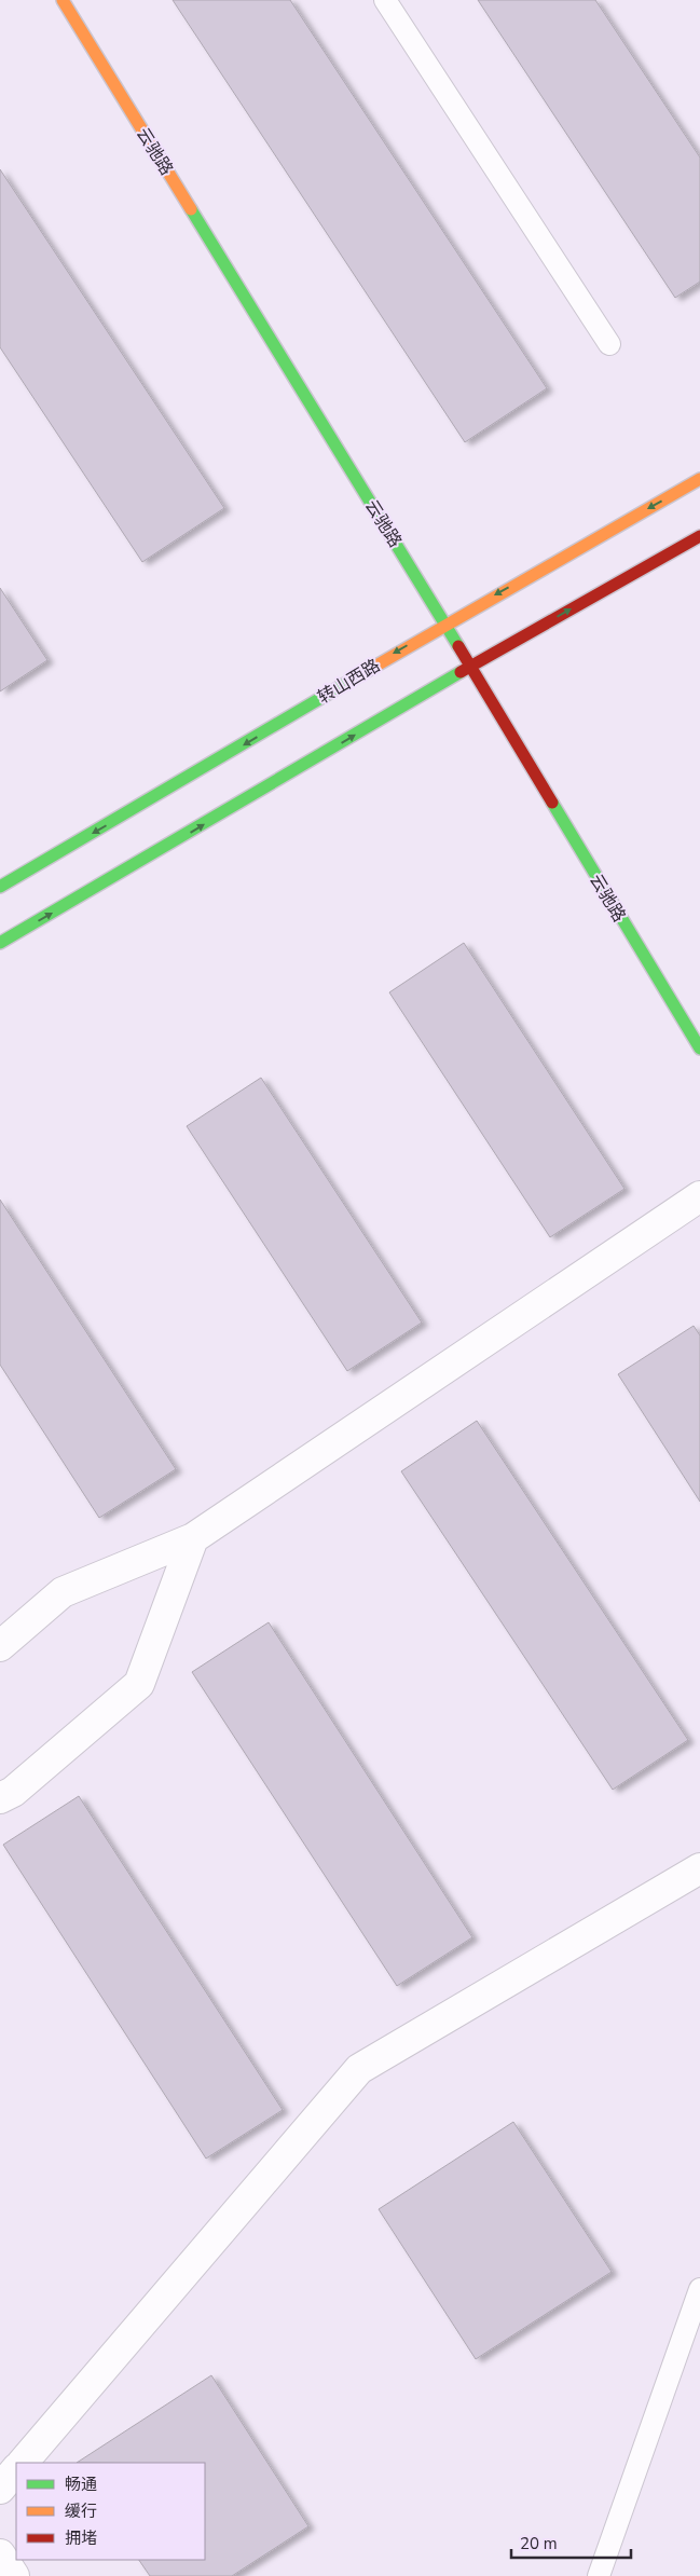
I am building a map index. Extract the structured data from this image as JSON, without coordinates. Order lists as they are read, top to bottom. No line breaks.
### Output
{"streets":{"main road":["云驰路","转山西路"]},"crossings":[["云驰路","转山西路"]],"legend":["畅通","缓行","拥堵"],"scale_bar":"20 m"}
